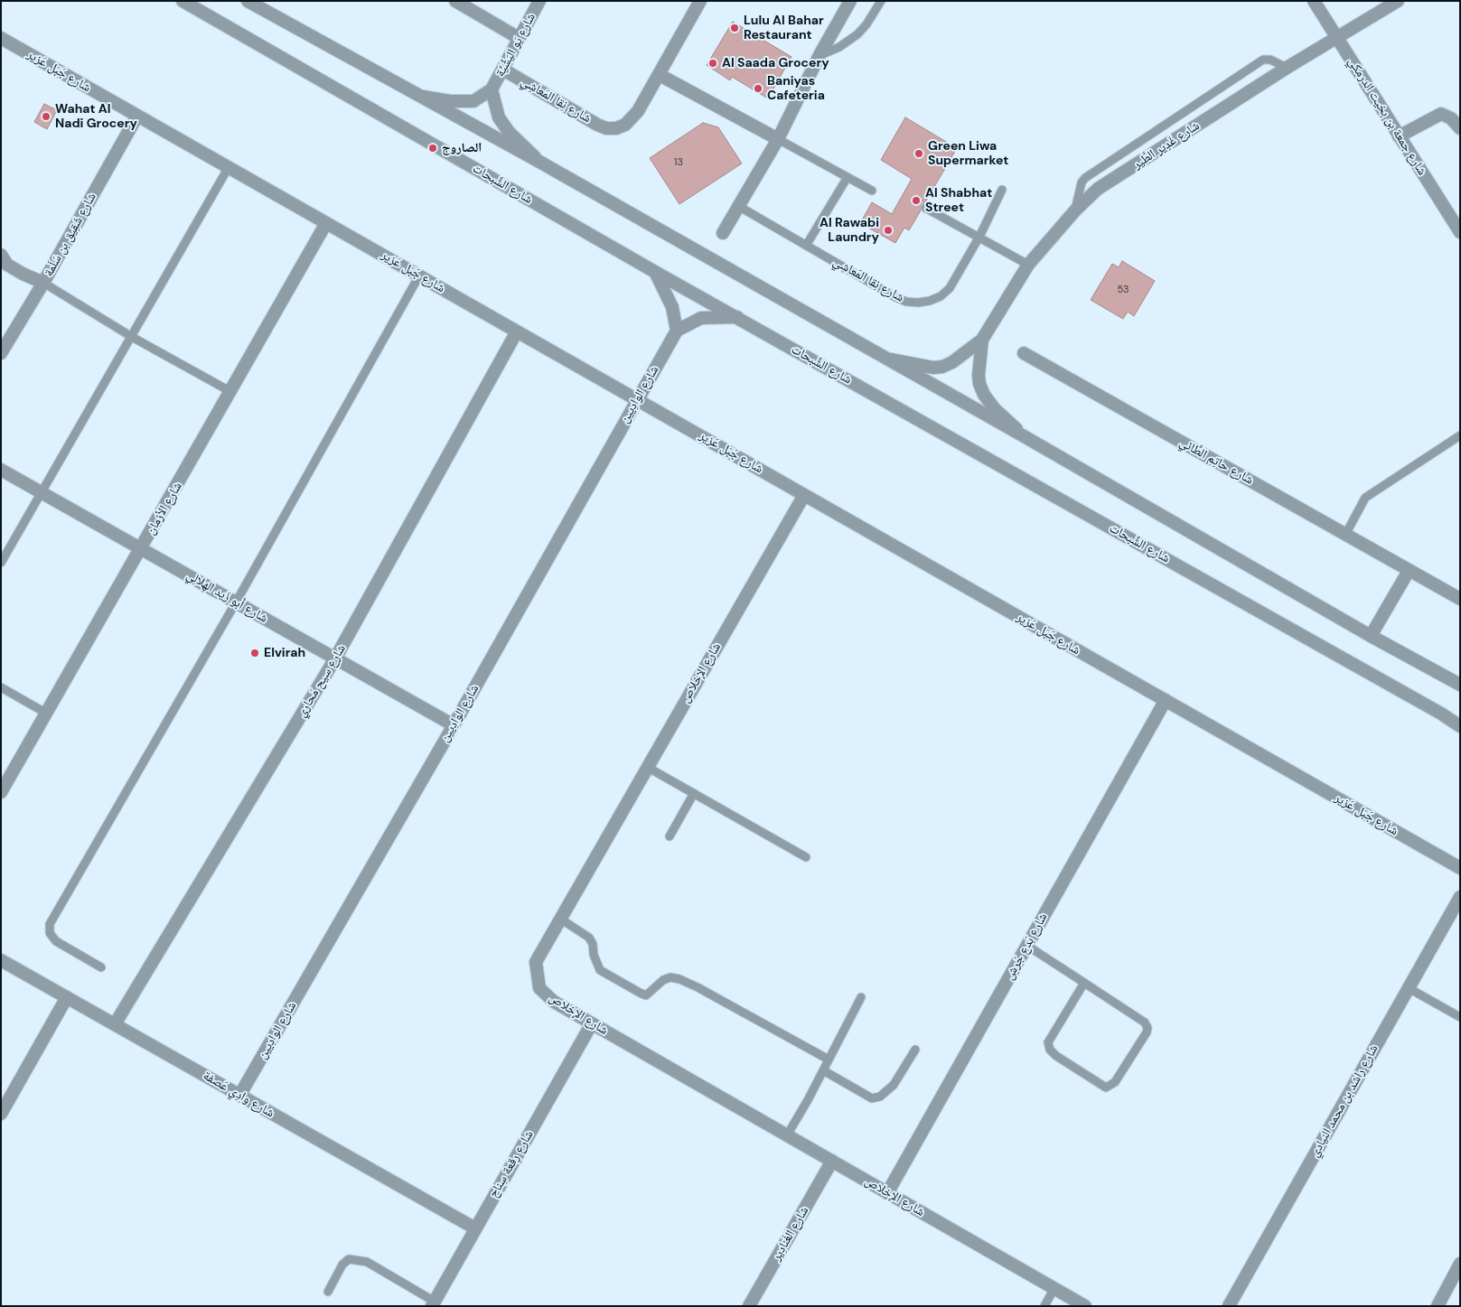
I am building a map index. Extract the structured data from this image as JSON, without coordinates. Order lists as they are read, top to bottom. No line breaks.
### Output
{"streets":{"street":["شارع يَو اليَشِّيَّة","شارع جَبَل عَزير","شارع نِقا المَعاشِي","شارع جمعة بن بخيت الدرمكي","شارع غَدِير الطَّير","شارع الشَّبحات","شارع شَقِيق بن سَلَمة","شارع الوادِيين","شارع حاتِم الطَّائي","شارع الأزمان","شارع أبو زَيد الهِلالِي","شارع الإخلاص","شارع سيح مَحاري","شارع بَدع جَرش","شارع وادِي عَصفة","شارع راشد بن محمد النيادي","شارع رِقعة سِناح","شارع الغَنادِير"]},"crossings":[["شارع يَو اليَشِّيَّة","شارع نِقا المَعاشِي"],["شارع جَبَل عَزير","شارع شَقِيق بن سَلَمة"],["شارع جَبَل عَزير","شارع الوادِيين"],["شارع جَبَل عَزير","شارع الأزمان"],["شارع جَبَل عَزير","شارع الإخلاص"],["شارع جَبَل عَزير","شارع سيح مَحاري"],["شارع جَبَل عَزير","شارع بَدع جَرش"],["شارع جمعة بن بخيت الدرمكي","شارع غَدِير الطَّير"],["شارع الوادِيين","شارع أبو زَيد الهِلالِي"],["شارع الوادِيين","شارع وادِي عَصفة"],["شارع الأزمان","شارع أبو زَيد الهِلالِي"],["شارع أبو زَيد الهِلالِي","شارع سيح مَحاري"],["شارع الإخلاص","شارع بَدع جَرش"],["شارع الإخلاص","شارع رِقعة سِناح"],["شارع الإخلاص","شارع الغَنادِير"],["شارع سيح مَحاري","شارع وادِي عَصفة"],["شارع وادِي عَصفة","شارع رِقعة سِناح"]],"places":["Lulu Al Bahar Restaurant","Al Saada Grocery","Baniyas Cafeteria","Wahat Al Nadi Grocery","الصاروج","Green Liwa Supermarket","Al Shabhat Street","Al Rawabi Laundry","Elvirah"],"house_numbers":["13","53"]}
